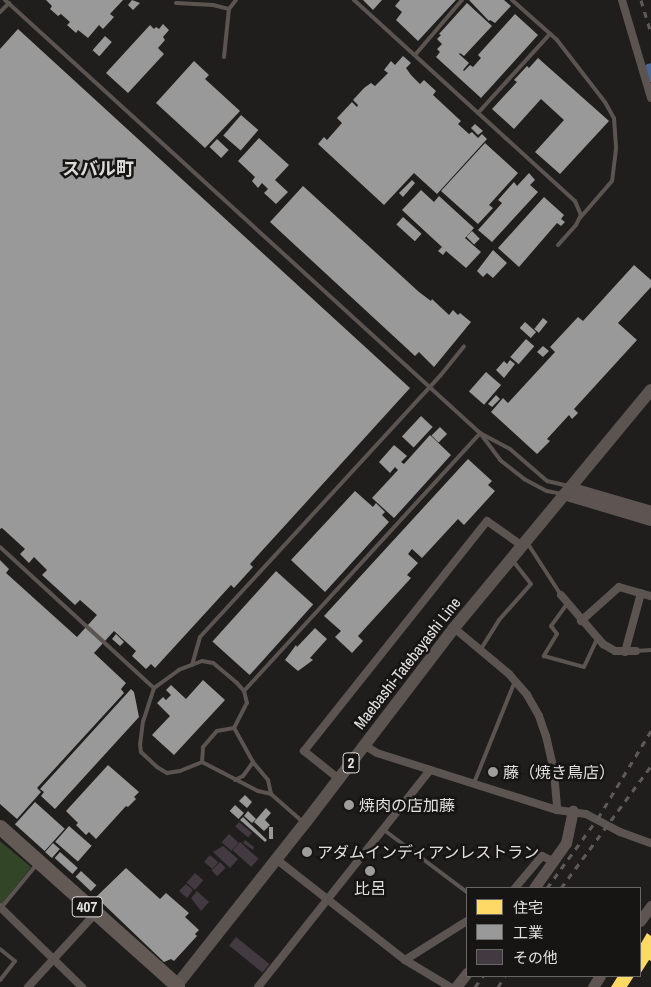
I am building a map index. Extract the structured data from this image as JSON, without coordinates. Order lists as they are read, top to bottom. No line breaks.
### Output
{"streets":{"highway":["407"],"main road":["Maebashi-Tatebayashi Line","2"]},"crossings":[["Maebashi-Tatebayashi Line","407"]],"districts":["スバル町"],"places":["藤（焼き鳥店）","焼肉の店加藤","アダムインディアンレストラン","比呂"],"legend":["住宅","工業","その他"]}
